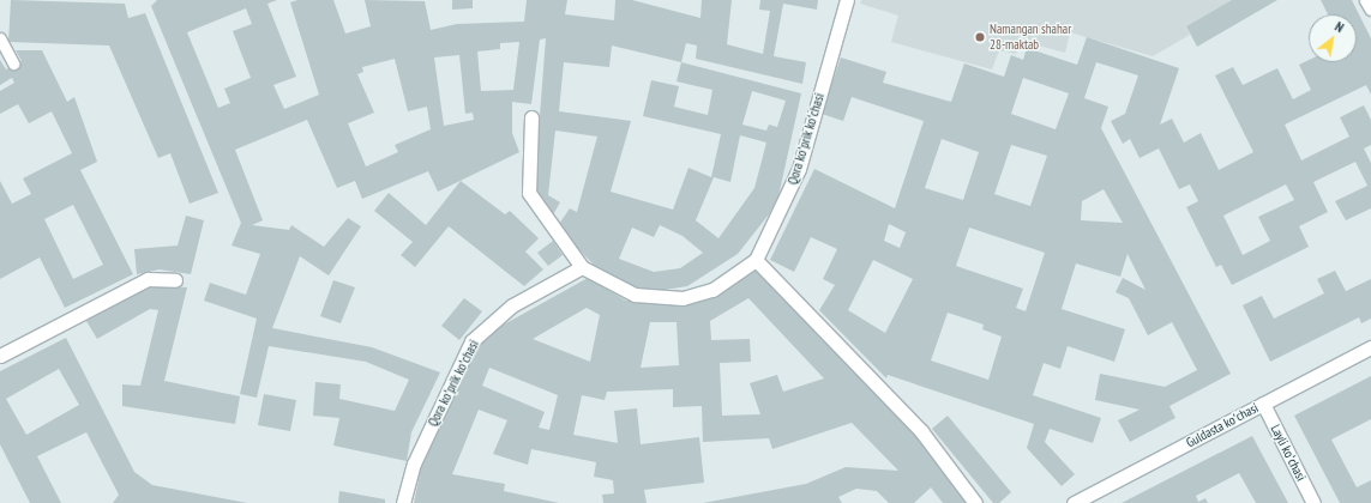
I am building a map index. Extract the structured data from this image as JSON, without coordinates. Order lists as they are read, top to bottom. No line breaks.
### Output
{"streets":{"street":["Qora koʻprik koʻchasi","Guldasta koʻchasi","Layli koʻchasi"]},"crossings":[["Guldasta koʻchasi","Layli koʻchasi"]],"places":["Namangan shahar 28-maktab"],"north":"top right"}
